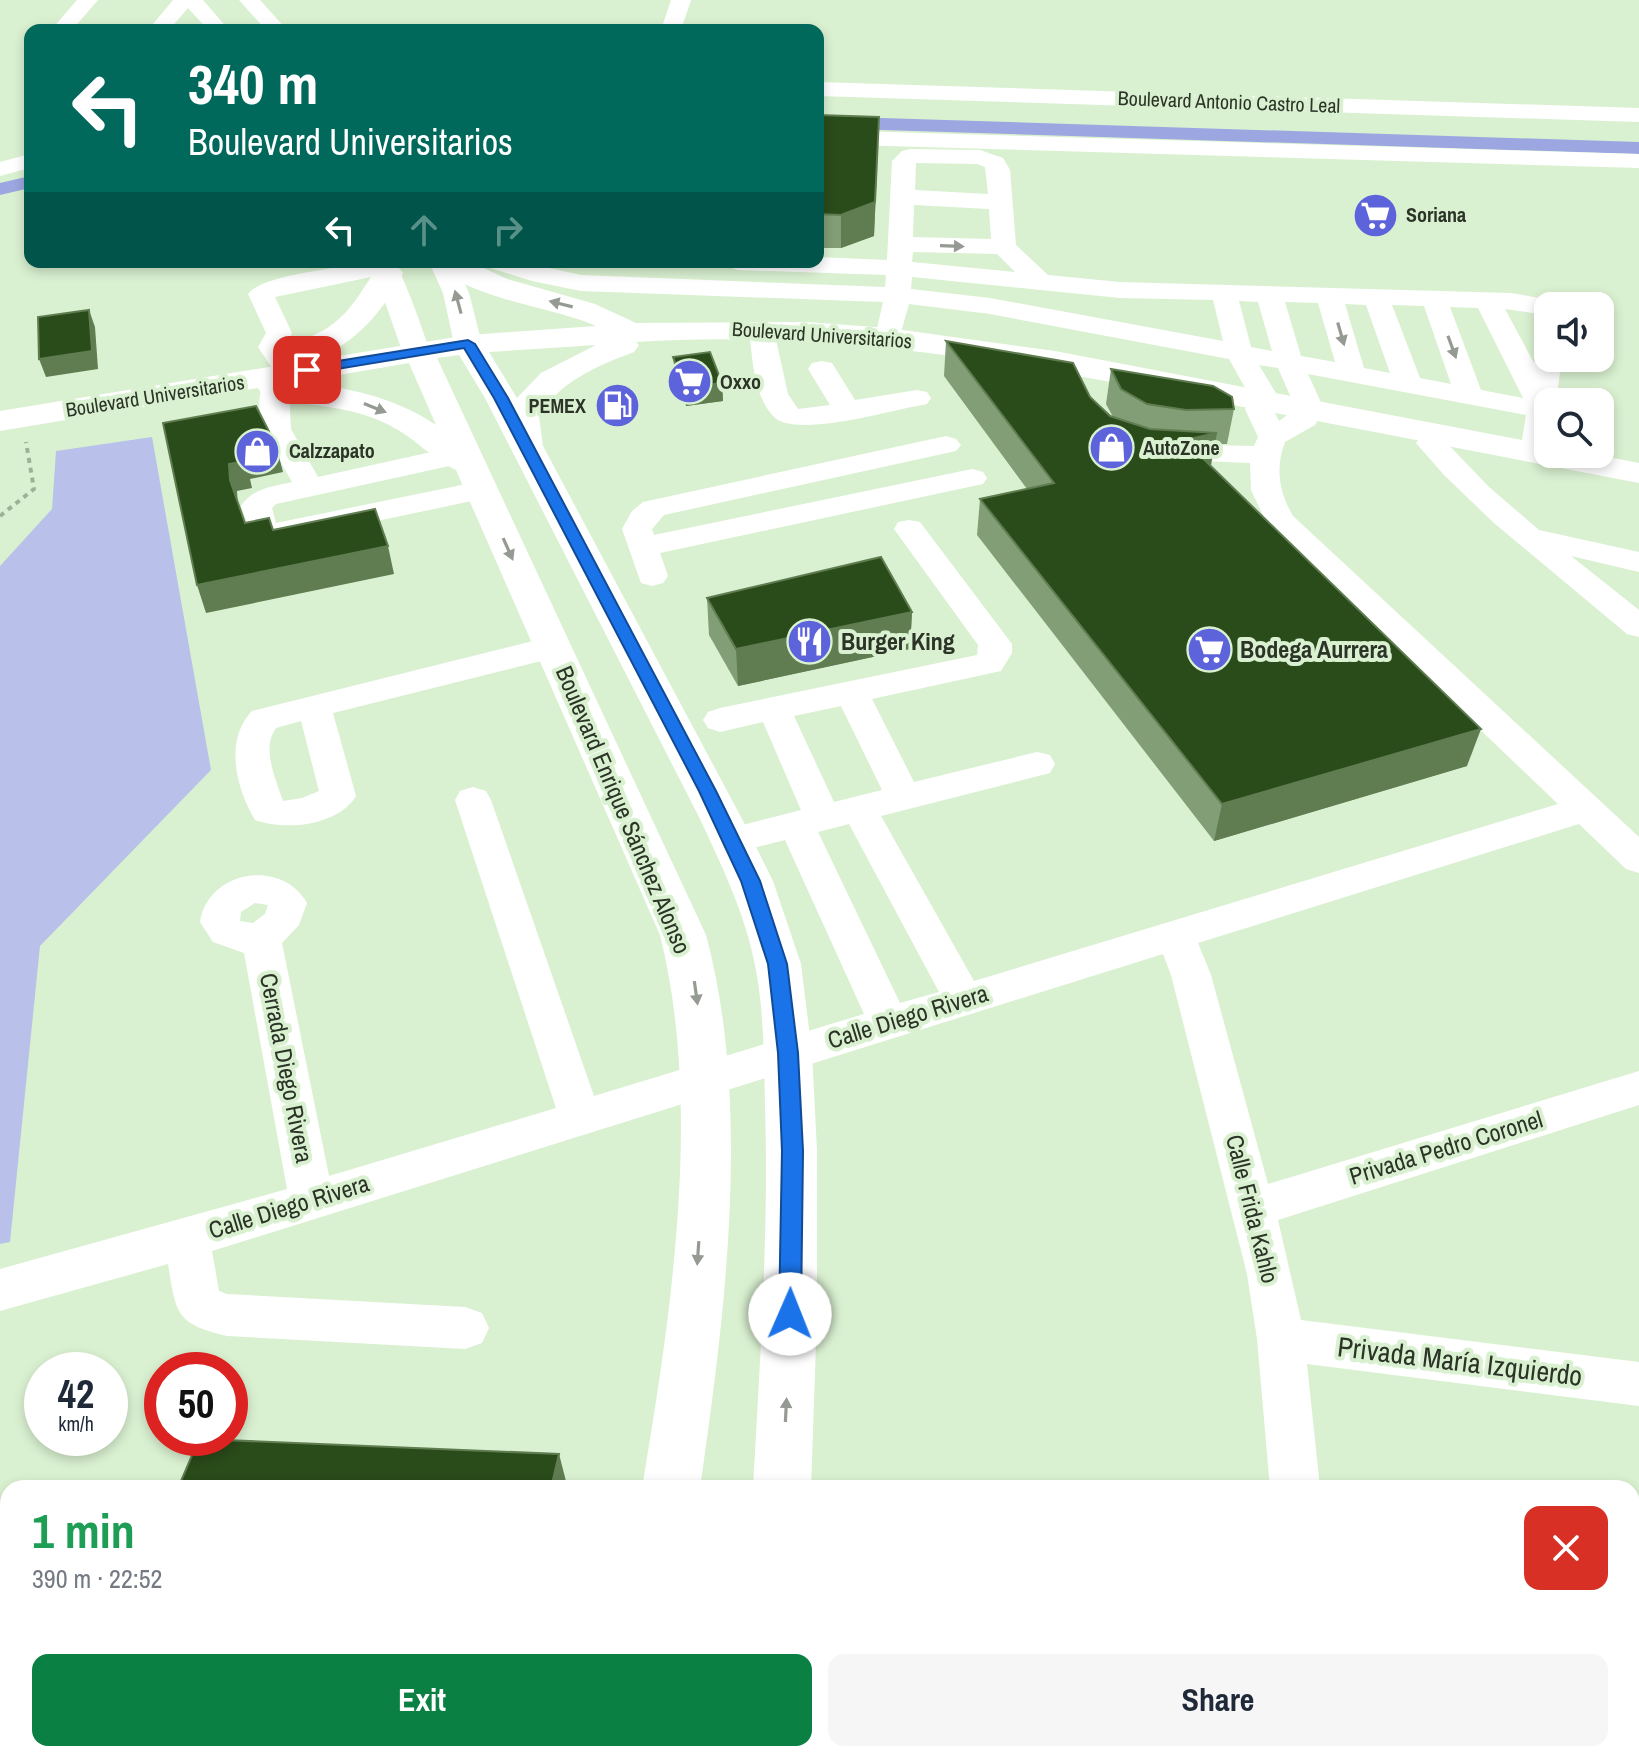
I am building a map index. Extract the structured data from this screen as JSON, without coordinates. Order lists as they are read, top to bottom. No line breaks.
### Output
{"streets":{"main road":["Boulevard Universitarios","Boulevard Enrique Sánchez Alonso"],"street":["Boulevard Antonio Castro Leal","Calle Diego Rivera","Cerrada Diego Rivera","Privada Pedro Coronel","Calle Frida Kahlo","Privada María Izquierdo"]},"crossings":[["Boulevard Universitarios","Boulevard Enrique Sánchez Alonso"],["Boulevard Enrique Sánchez Alonso","Calle Diego Rivera"],["Calle Diego Rivera","Cerrada Diego Rivera"],["Calle Diego Rivera","Calle Frida Kahlo"],["Privada Pedro Coronel","Calle Frida Kahlo"],["Calle Frida Kahlo","Privada María Izquierdo"]],"places":{"supermarket":["Soriana","Oxxo","Bodega Aurrera"],"fuel station":["PEMEX"],"shop":["AutoZone","Calzzapato"],"restaurant":["Burger King"]},"page":{"turn":["340 m","Boulevard Universitarios"],"speed":"42 km/h","limit":"50","heading":["1 min","390 m · 22:52"],"buttons":["Exit","Share"]}}
